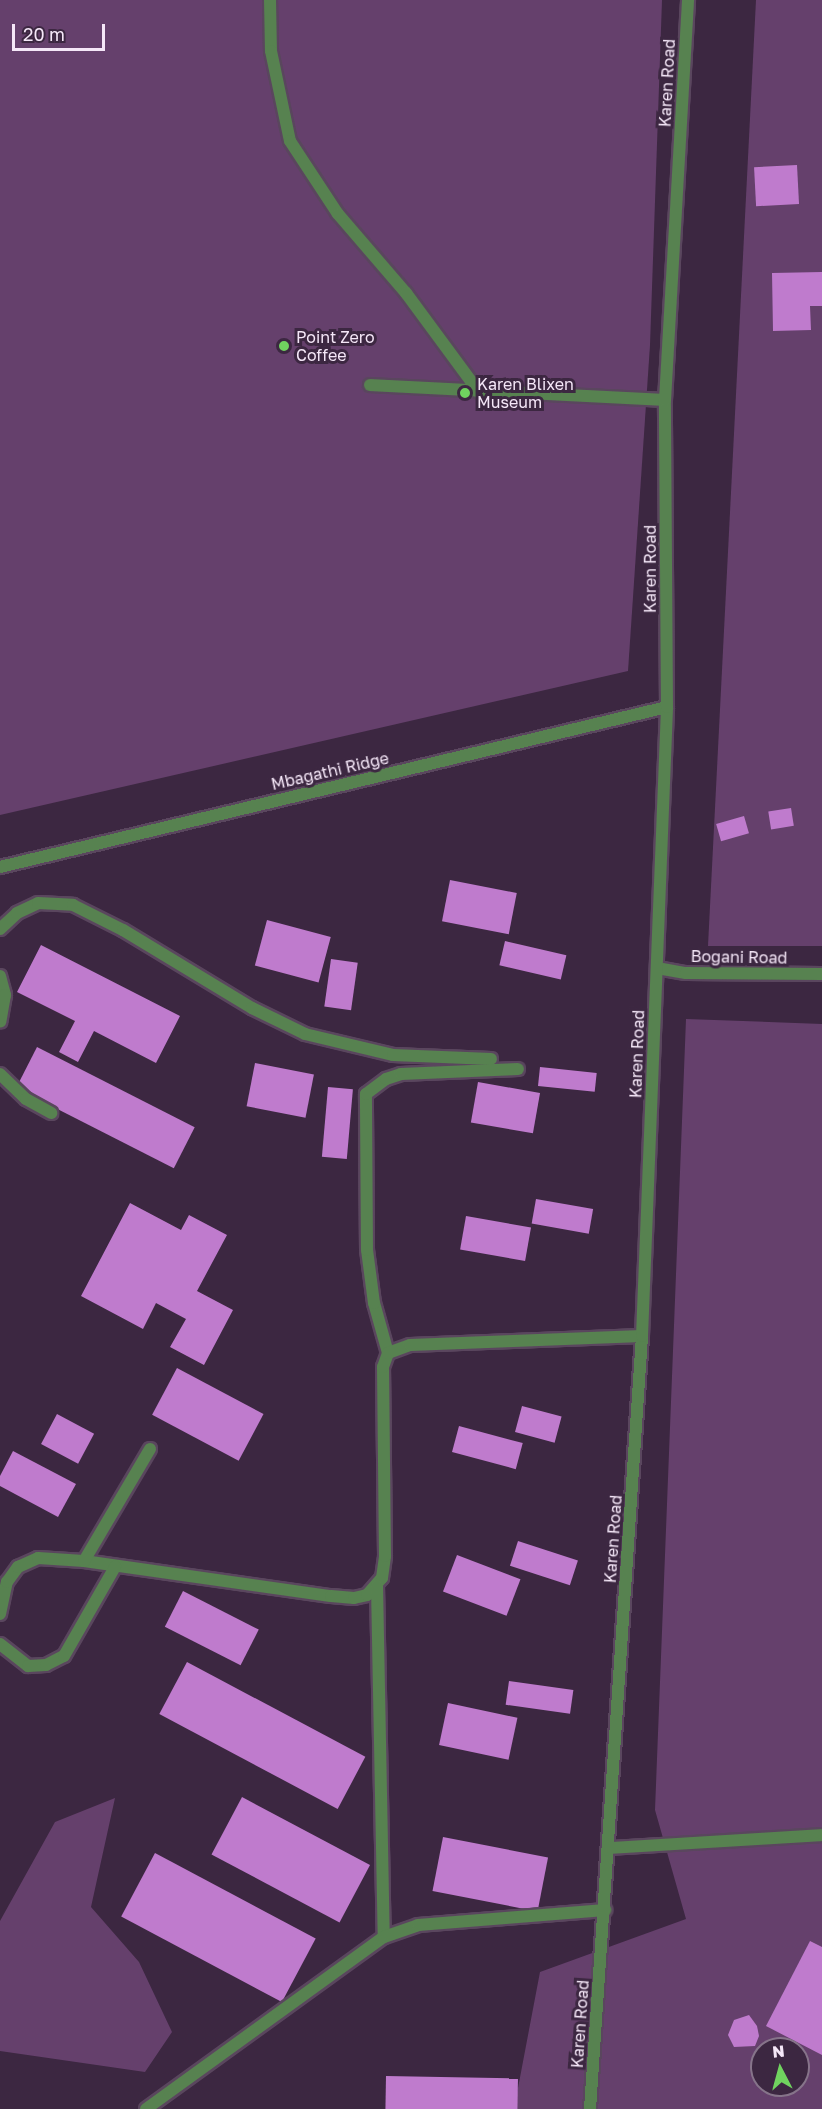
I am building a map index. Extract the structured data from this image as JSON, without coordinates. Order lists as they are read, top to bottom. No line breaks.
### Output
{"streets":{"street":["Karen Road","Mbagathi Ridge","Bogani Road"]},"crossings":[["Karen Road","Mbagathi Ridge"],["Karen Road","Bogani Road"]],"places":["Point Zero Coffee","Karen Blixen Museum"],"scale_bar":"20 m","north":"top"}
